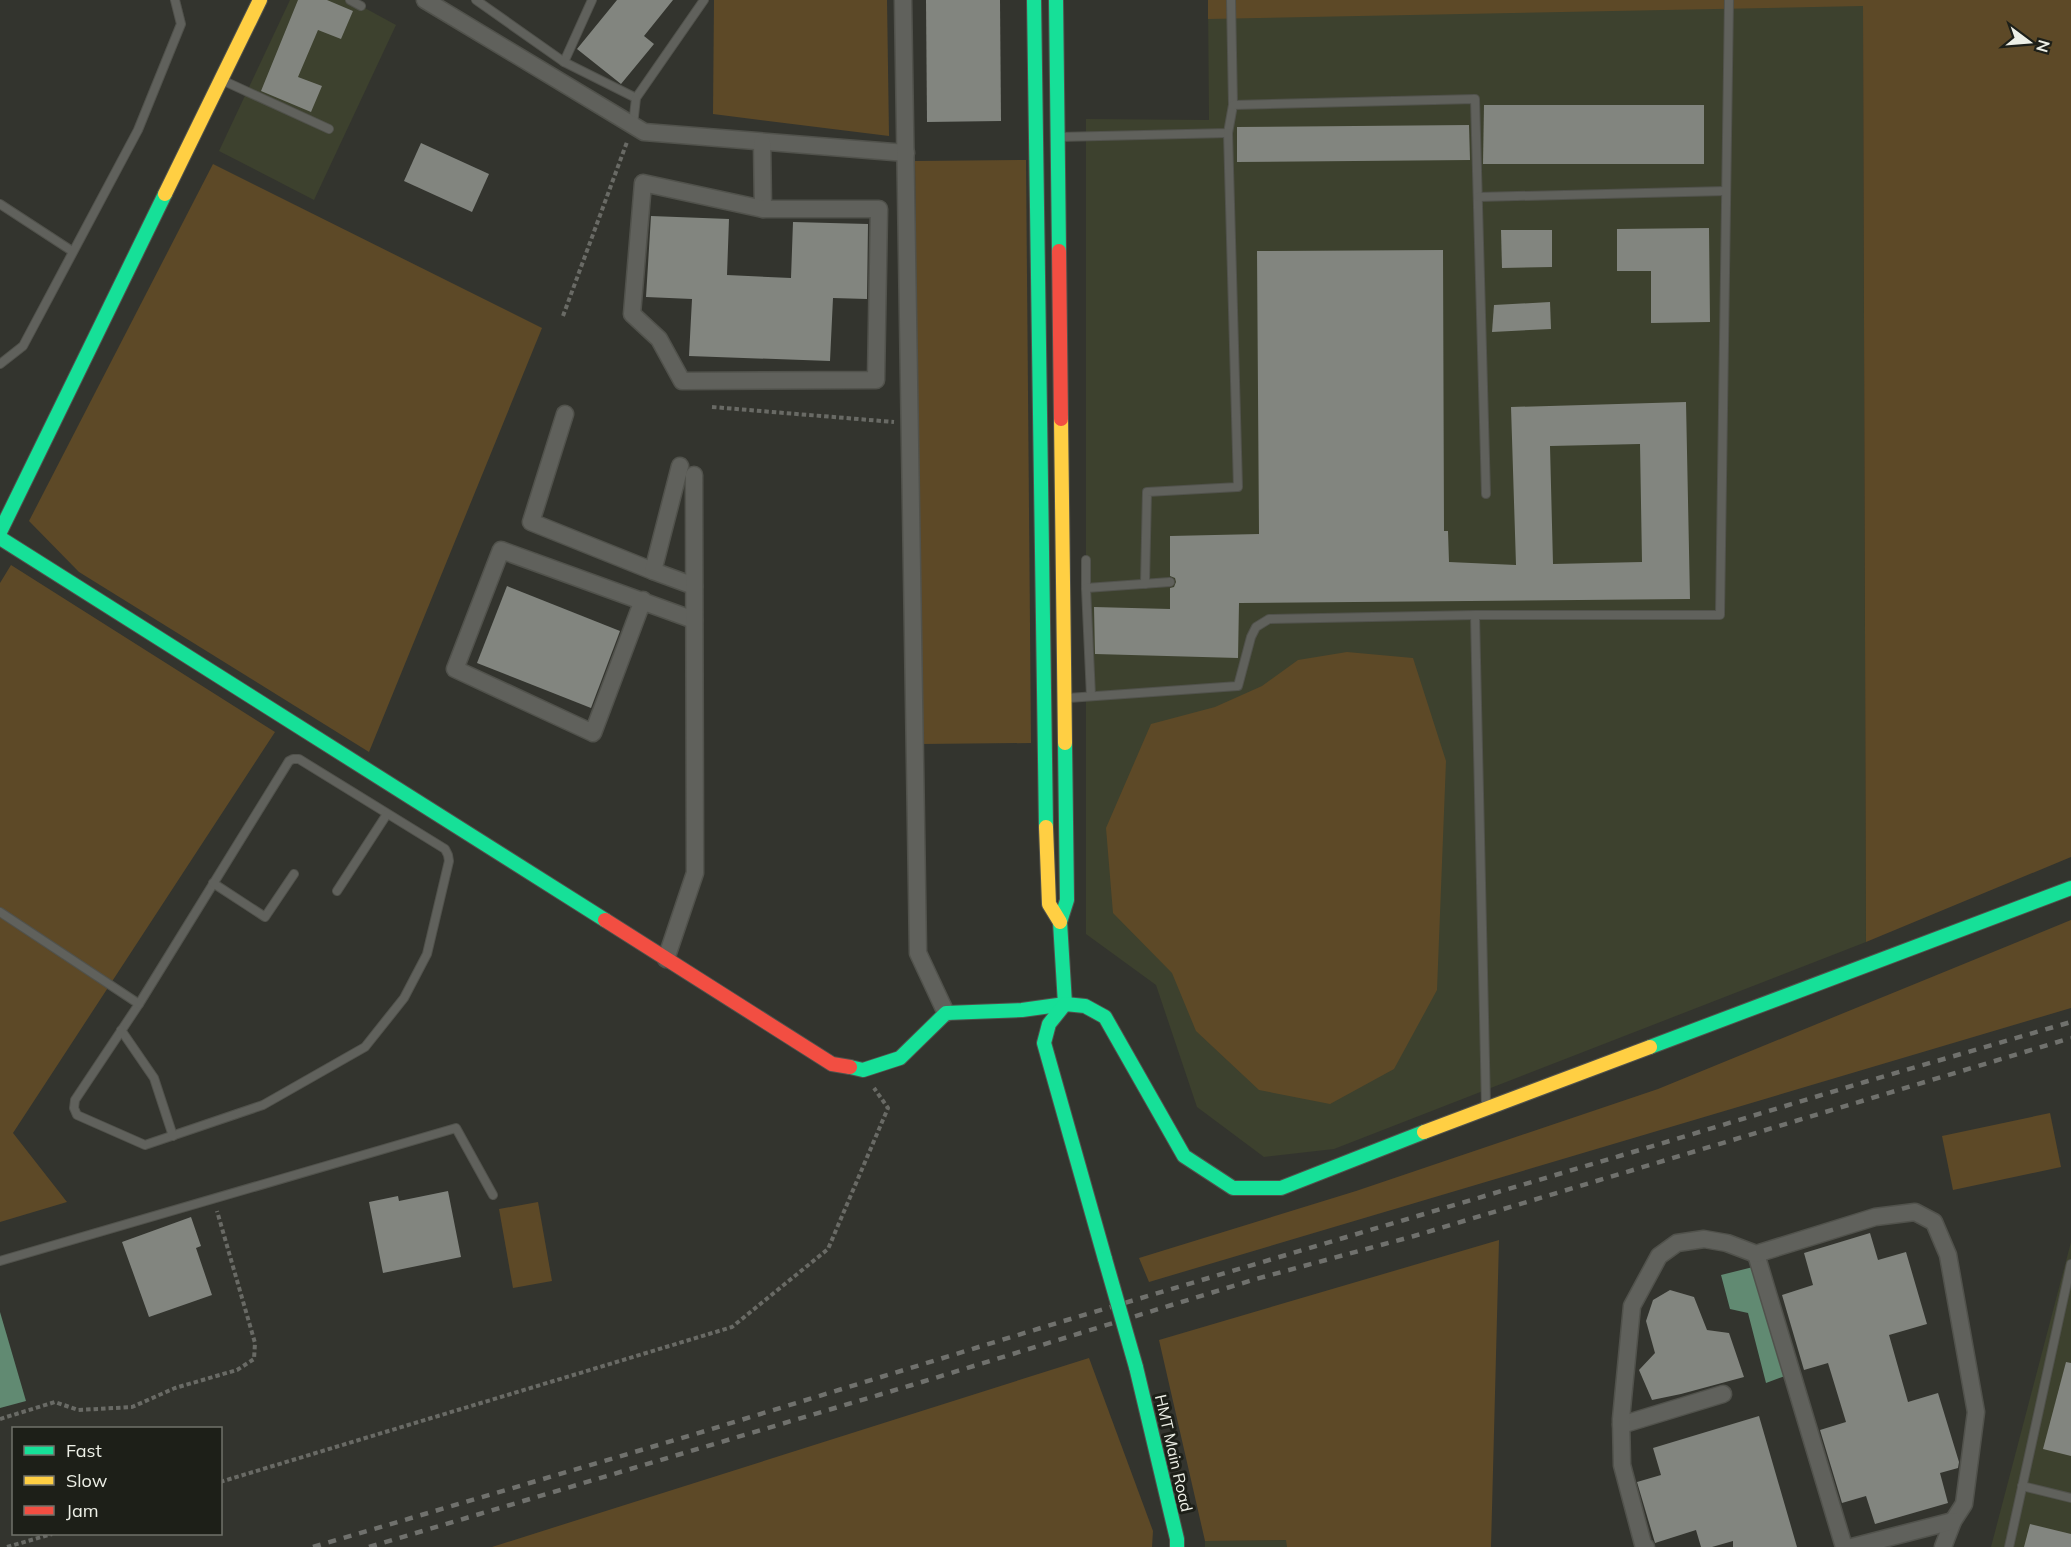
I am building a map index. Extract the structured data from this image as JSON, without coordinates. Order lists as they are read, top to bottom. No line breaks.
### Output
{"streets":{"street":["HMT Main Road"]},"legend":["Fast","Slow","Jam"],"north":"right"}
